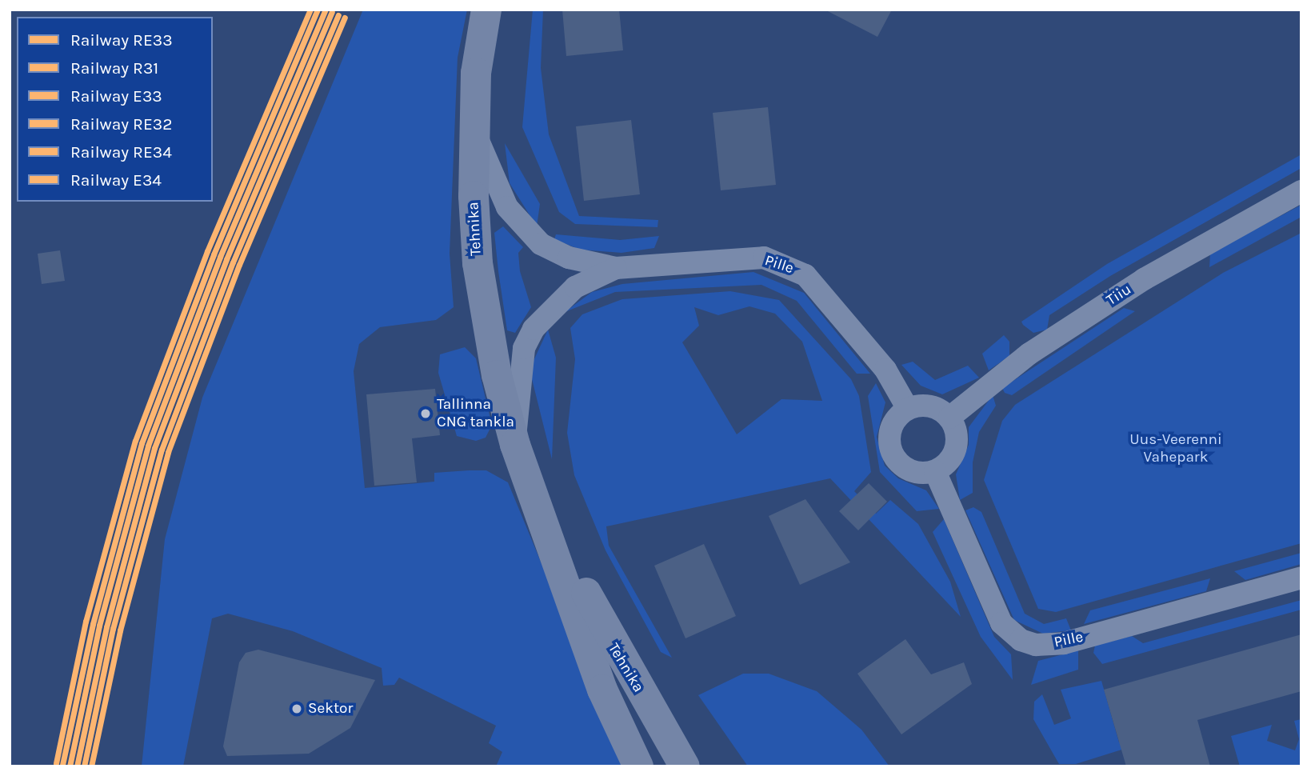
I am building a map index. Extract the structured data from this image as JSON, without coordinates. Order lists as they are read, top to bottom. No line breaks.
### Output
{"streets":{"main road":["Tehnika"],"street":["Pille","Tiiu"]},"crossings":[["Tehnika","Pille"],["Pille","Tiiu"]],"parks":["Uus-Veerenni Vahepark"],"places":["Tallinna CNG tankla","Sektor"],"lines":["rail line RE33","rail line E33","rail line RE34","rail line R31","rail line RE32","rail line E34"],"legend":["Railway RE33","Railway R31","Railway E33","Railway RE32","Railway RE34","Railway E34"]}
